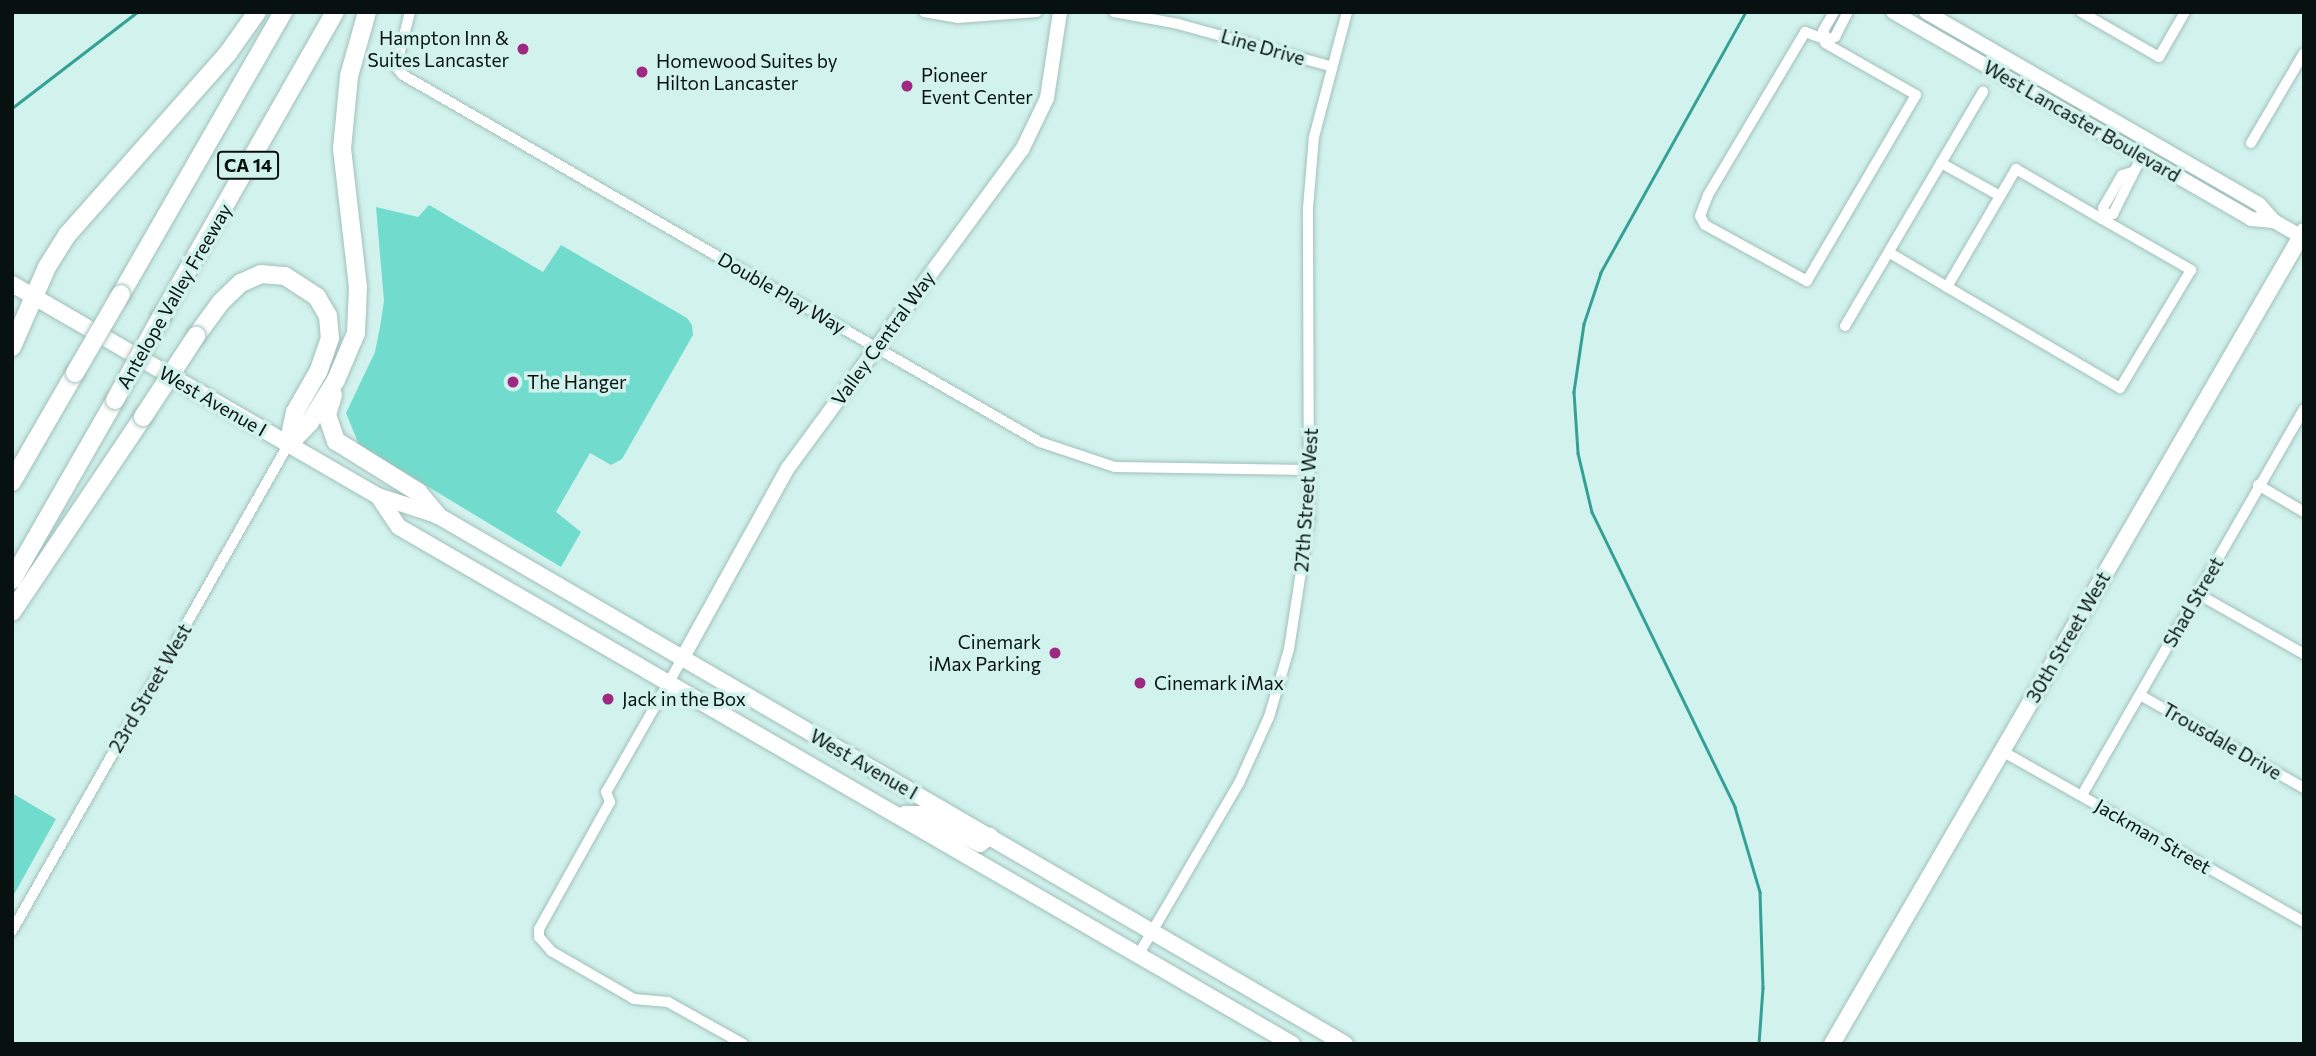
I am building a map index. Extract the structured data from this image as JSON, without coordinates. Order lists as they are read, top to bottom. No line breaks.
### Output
{"streets":{"highway":["CA 14","Antelope Valley Freeway"],"main road":["West Avenue I","30th Street West"],"street":["Line Drive","West Lancaster Boulevard","Double Play Way","Valley Central Way","27th Street West","Shad Street","23rd Street West","Trousdale Drive","Jackman Street"]},"crossings":[["Line Drive","27th Street West"],["West Lancaster Boulevard","30th Street West"],["Double Play Way","Valley Central Way"],["Double Play Way","27th Street West"],["Valley Central Way","West Avenue I"],["West Avenue I","27th Street West"],["West Avenue I","23rd Street West"],["Shad Street","Trousdale Drive"],["Shad Street","Jackman Street"],["30th Street West","Jackman Street"]],"places":["Hampton Inn & Suites Lancaster","Homewood Suites by Hilton Lancaster","Pioneer Event Center","The Hanger","Cinemark iMax Parking","Cinemark iMax","Jack in the Box"]}
